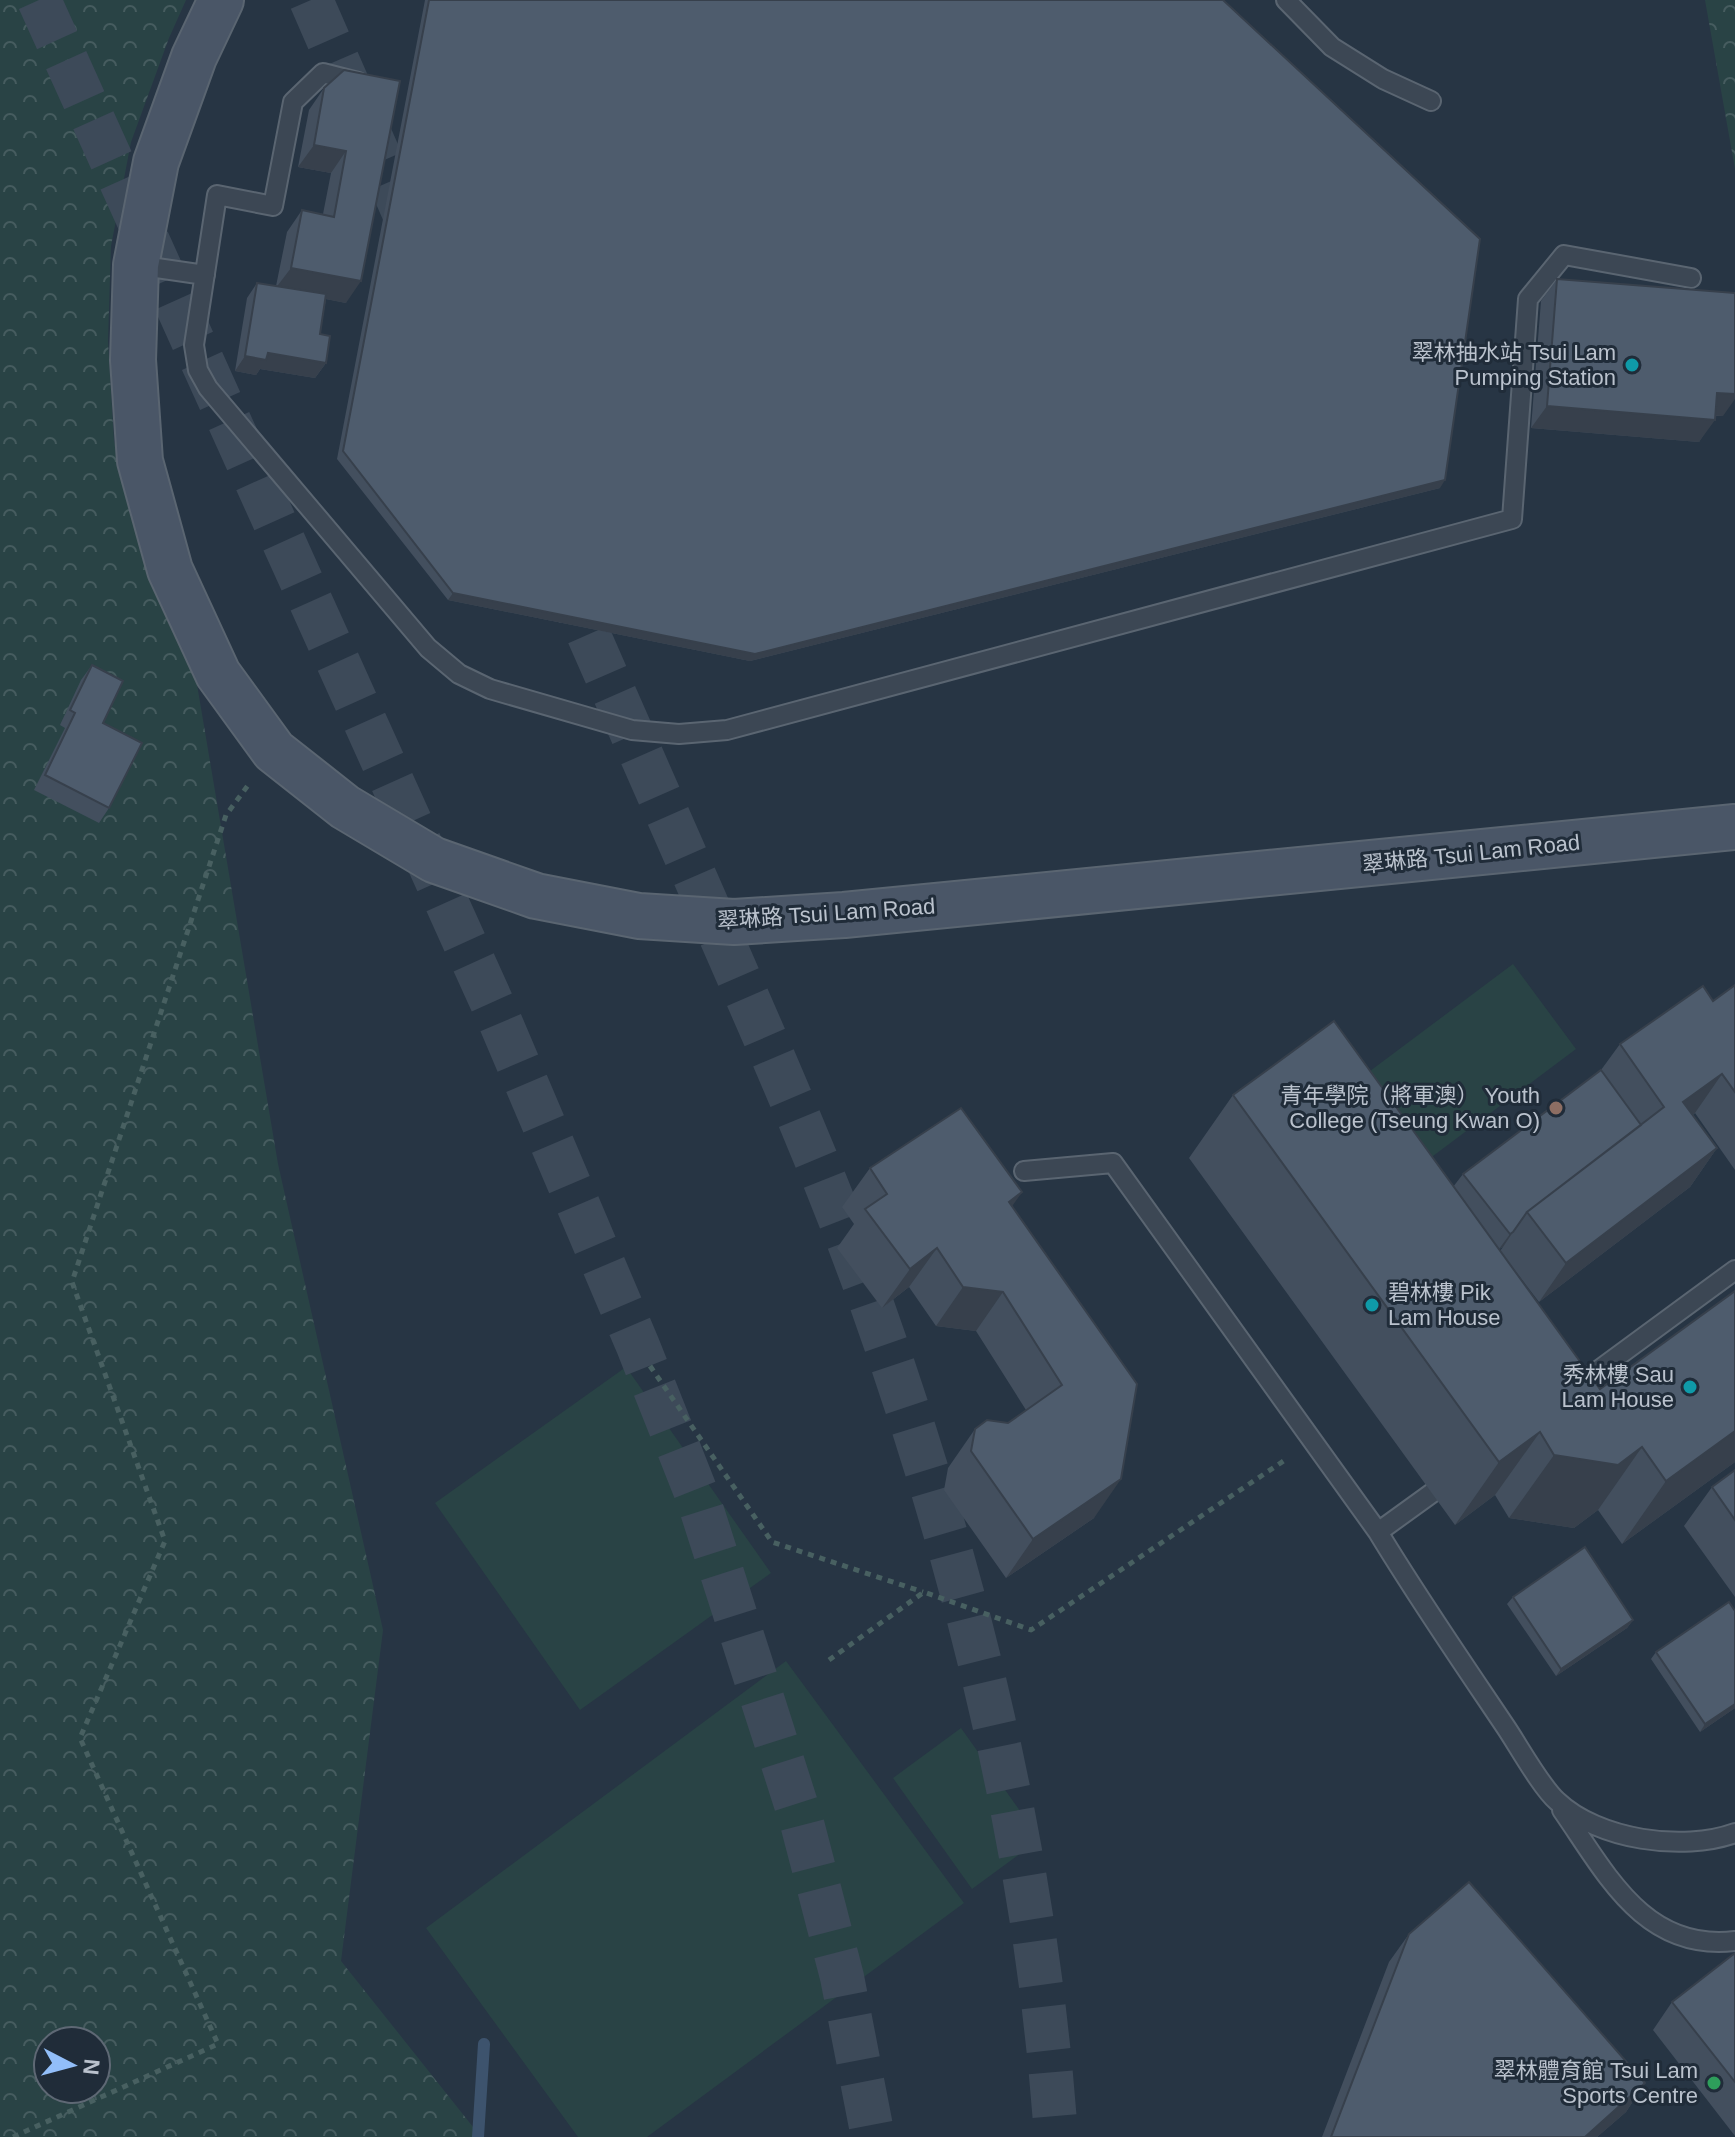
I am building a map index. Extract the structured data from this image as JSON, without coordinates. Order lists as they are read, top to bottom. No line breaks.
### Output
{"streets":{"street":["翠琳路 Tsui Lam Road"]},"places":["翠林抽水站 Tsui Lam Pumping Station","青年學院（將軍澳） Youth College (Tseung Kwan O)","碧林樓 Pik Lam House","秀林樓 Sau Lam House","翠林體育館 Tsui Lam Sports Centre"],"north":"right"}
